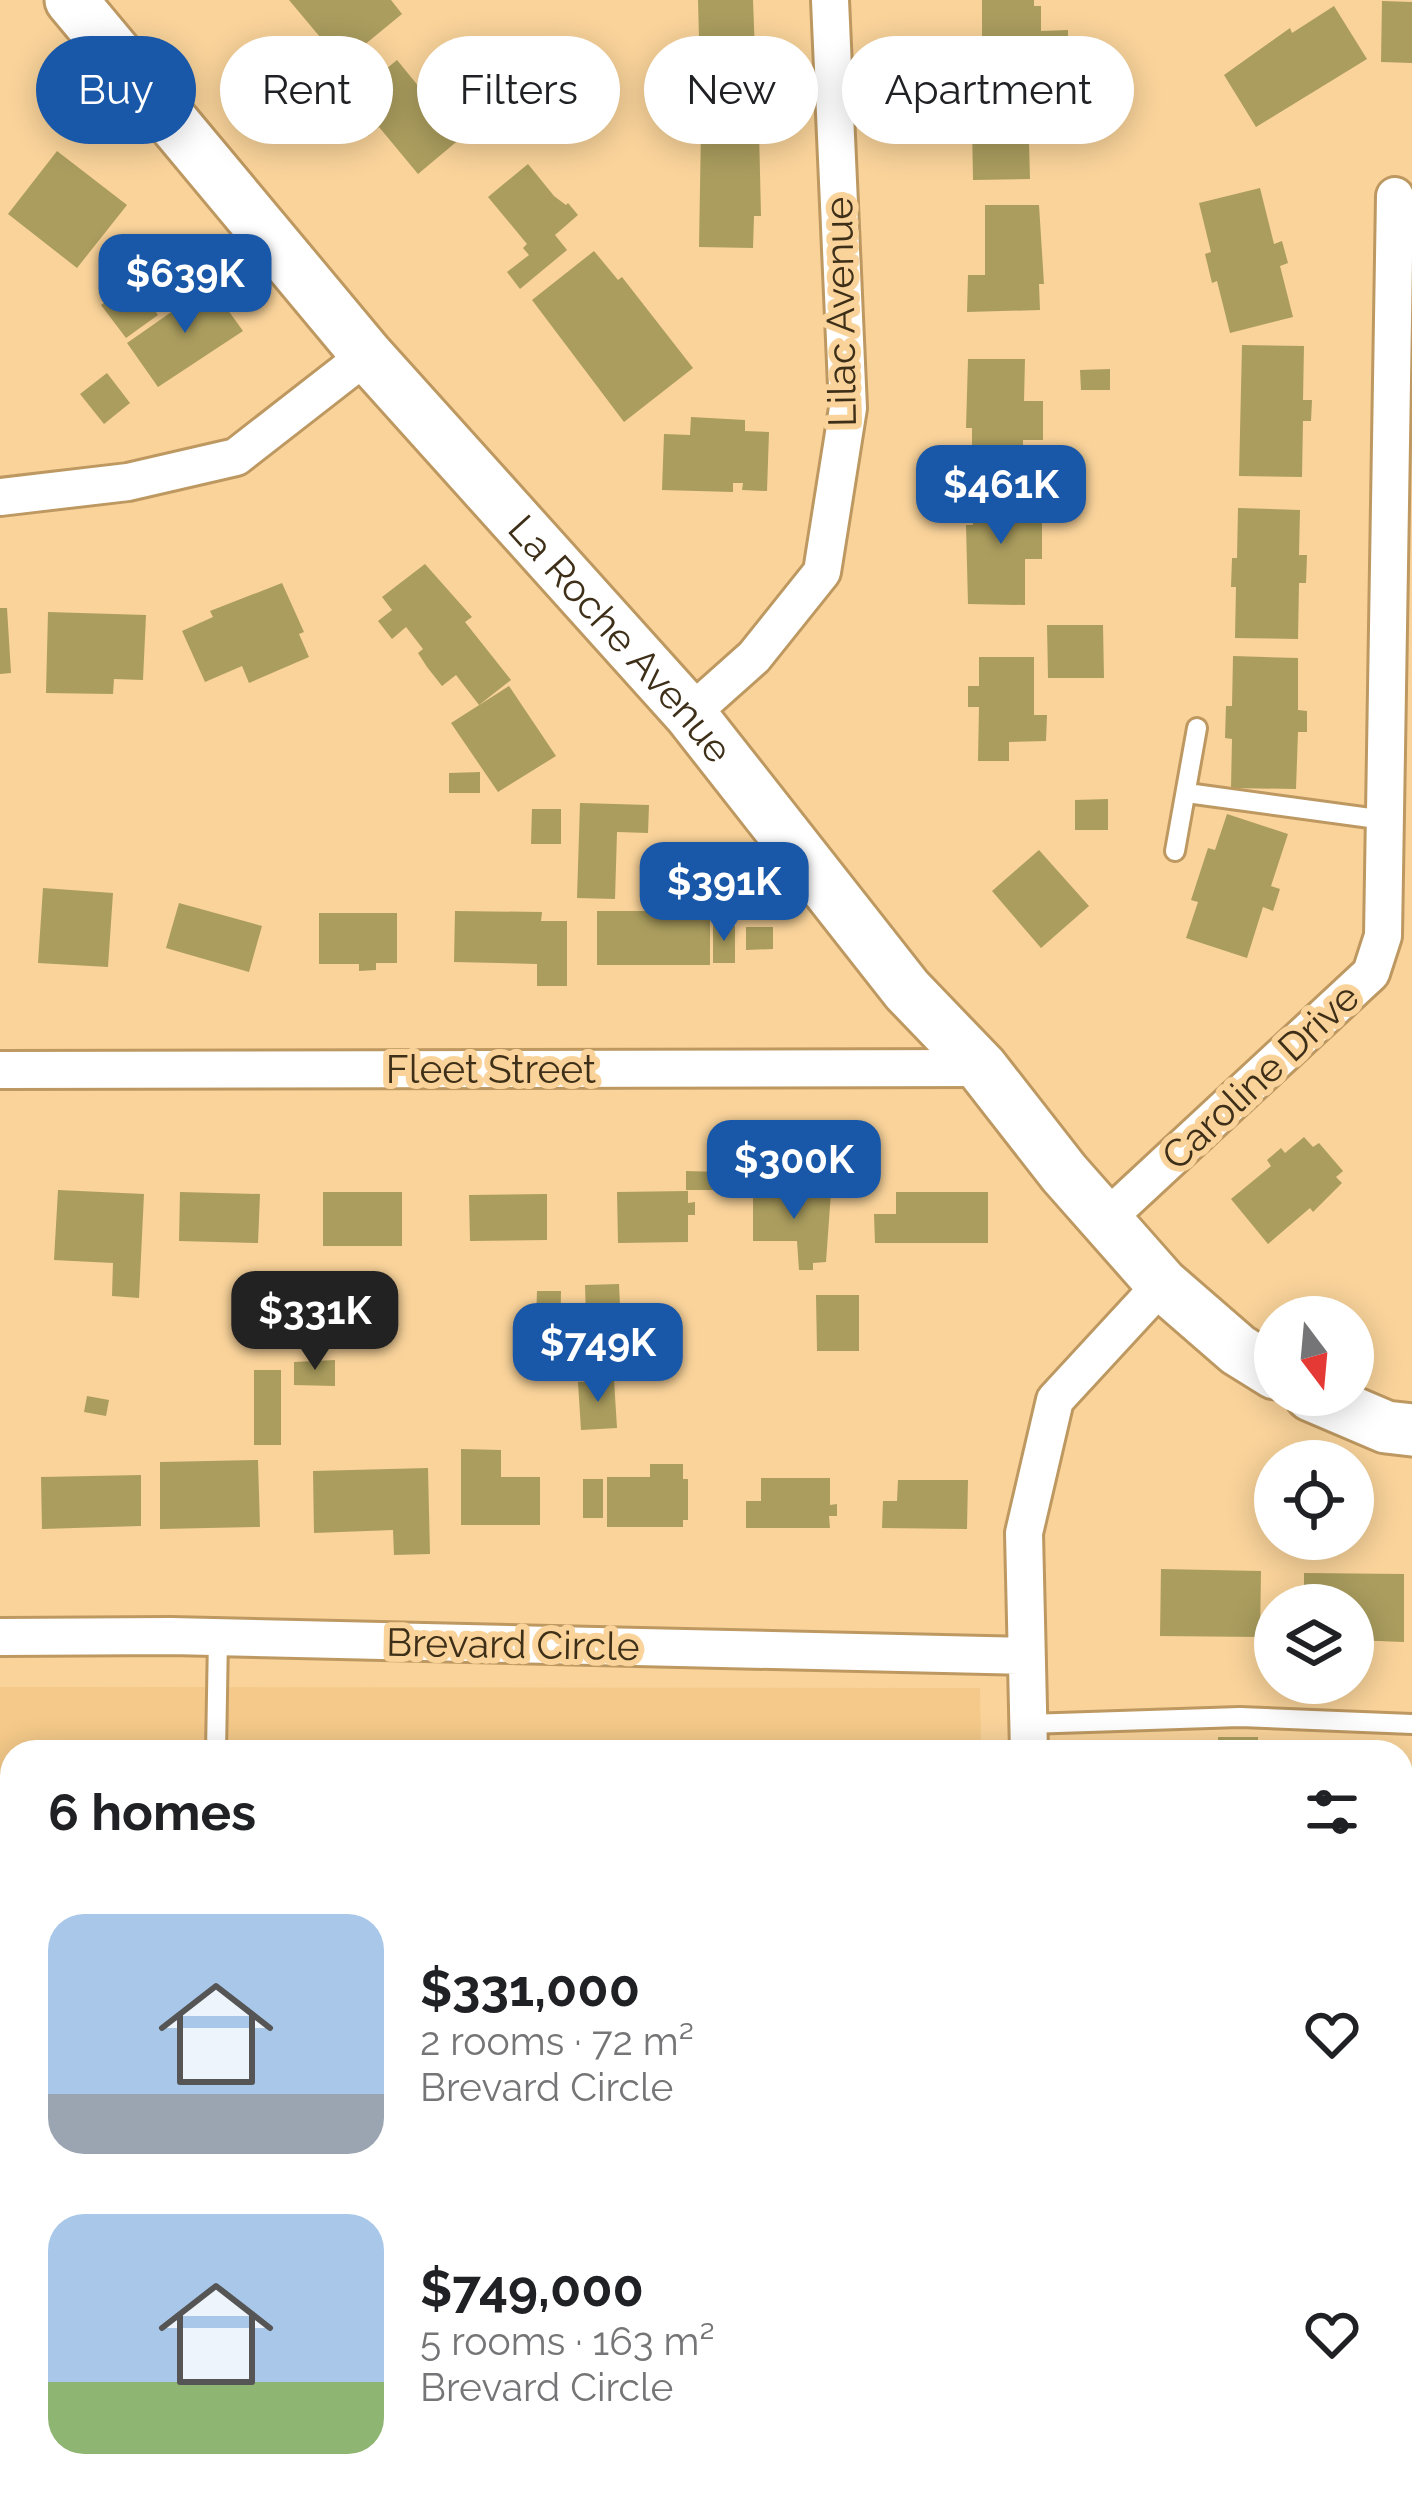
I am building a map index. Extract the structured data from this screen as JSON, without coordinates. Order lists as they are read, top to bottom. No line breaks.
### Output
{"streets":{"main road":["La Roche Avenue"],"street":["Lilac Avenue","Fleet Street","Caroline Drive","Brevard Circle"]},"crossings":[["Lilac Avenue","La Roche Avenue"],["La Roche Avenue","Fleet Street"],["La Roche Avenue","Caroline Drive"]],"north":"bottom","page":{"chip":["Buy","Rent","Filters","New","Apartment"],"price":["$639K","$461K","$391K","$300K","$331K","$749K"],"heading":"6 homes","list":[{"name":"$331,000","note":"2 rooms · 72 m² · Brevard Circle"},{"name":"$749,000","note":"5 rooms · 163 m² · Brevard Circle"}]}}
